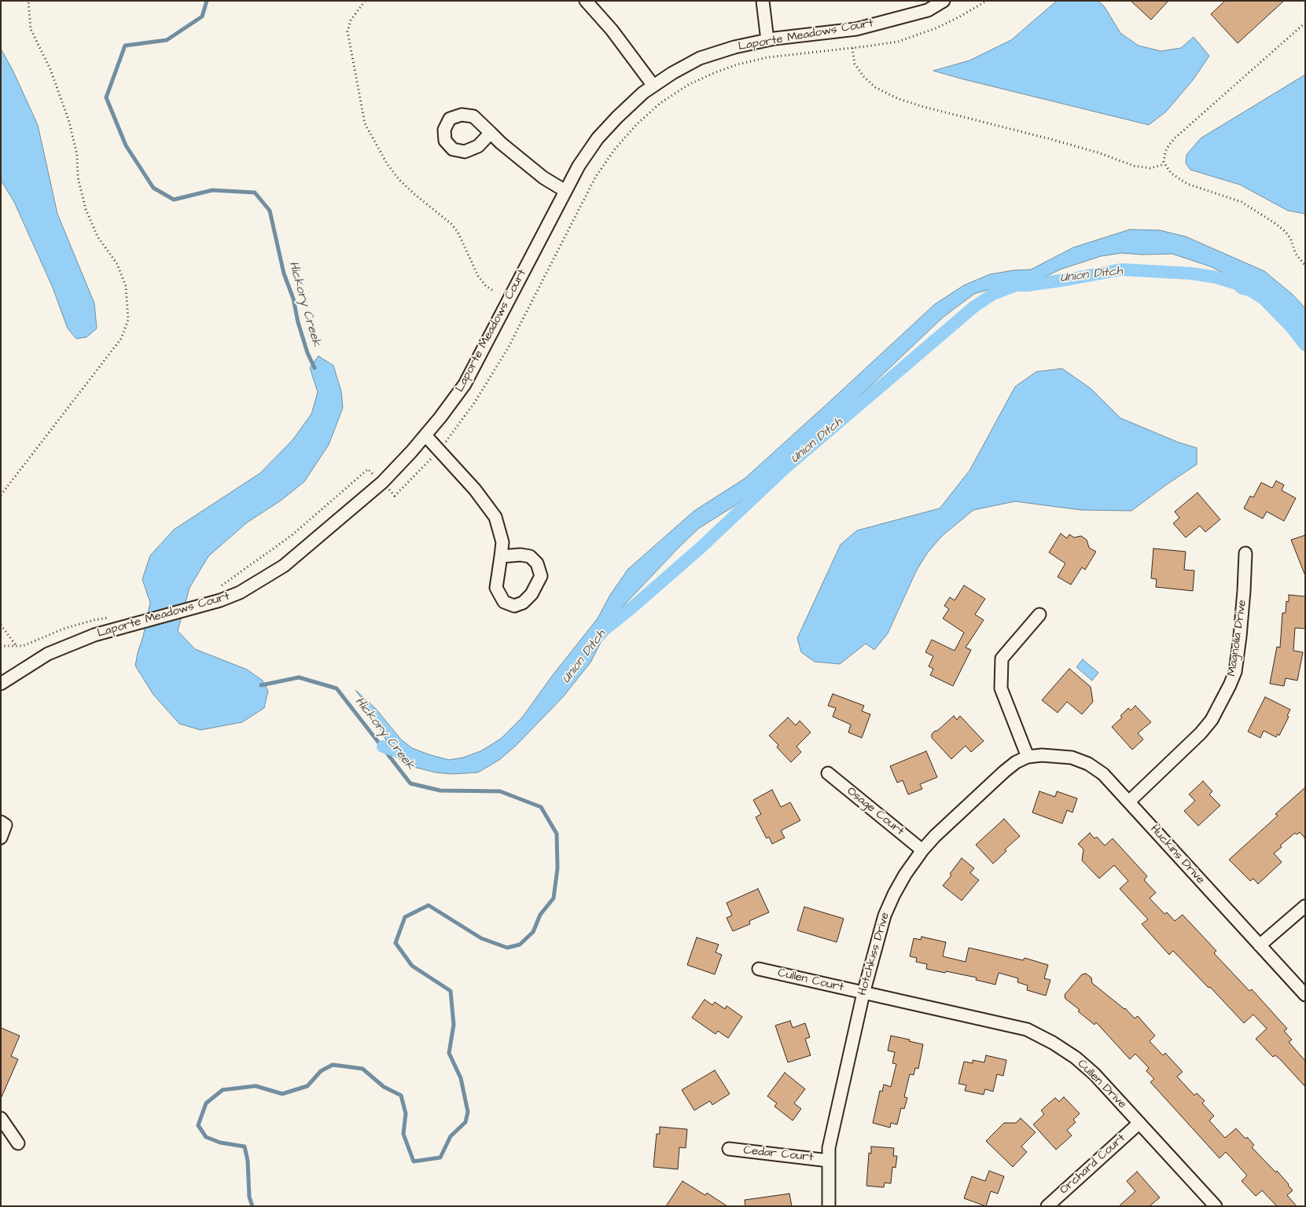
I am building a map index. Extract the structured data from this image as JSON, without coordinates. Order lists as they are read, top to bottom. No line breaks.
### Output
{"streets":{"street":["Laporte Meadows Court","Magnolia Drive","Osage Court","Huckins Drive","Hotchkiss Drive","Cullen Court","Cullen Drive","Cedar Court","Orchard Court"]},"crossings":[["Magnolia Drive","Huckins Drive"],["Osage Court","Hotchkiss Drive"],["Huckins Drive","Hotchkiss Drive"],["Hotchkiss Drive","Cullen Court"],["Hotchkiss Drive","Cullen Drive"],["Hotchkiss Drive","Cedar Court"],["Cullen Court","Cullen Drive"],["Cullen Drive","Orchard Court"]],"water":["Union Ditch","Hickory Creek"]}
